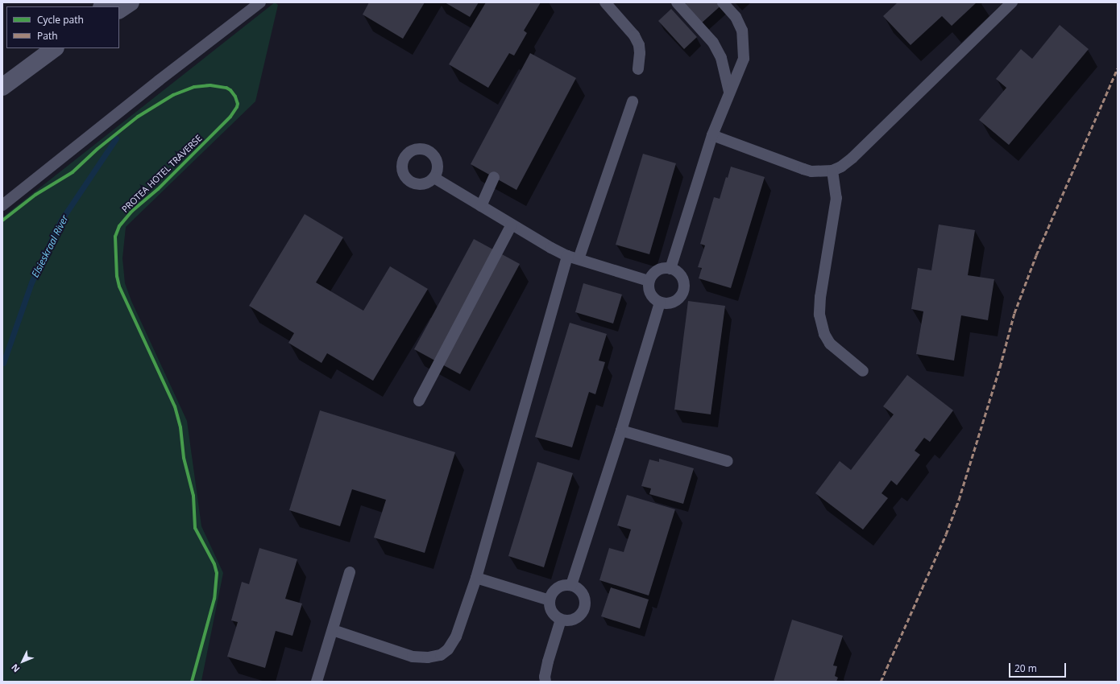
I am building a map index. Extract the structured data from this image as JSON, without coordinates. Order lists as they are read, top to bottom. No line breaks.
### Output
{"streets":{"cycle path":["PROTEA HOTEL TRAVERSE"]},"water":["Elsieskraal River"],"legend":["Cycle path","Path"],"scale_bar":"20 m","north":"bottom left"}
